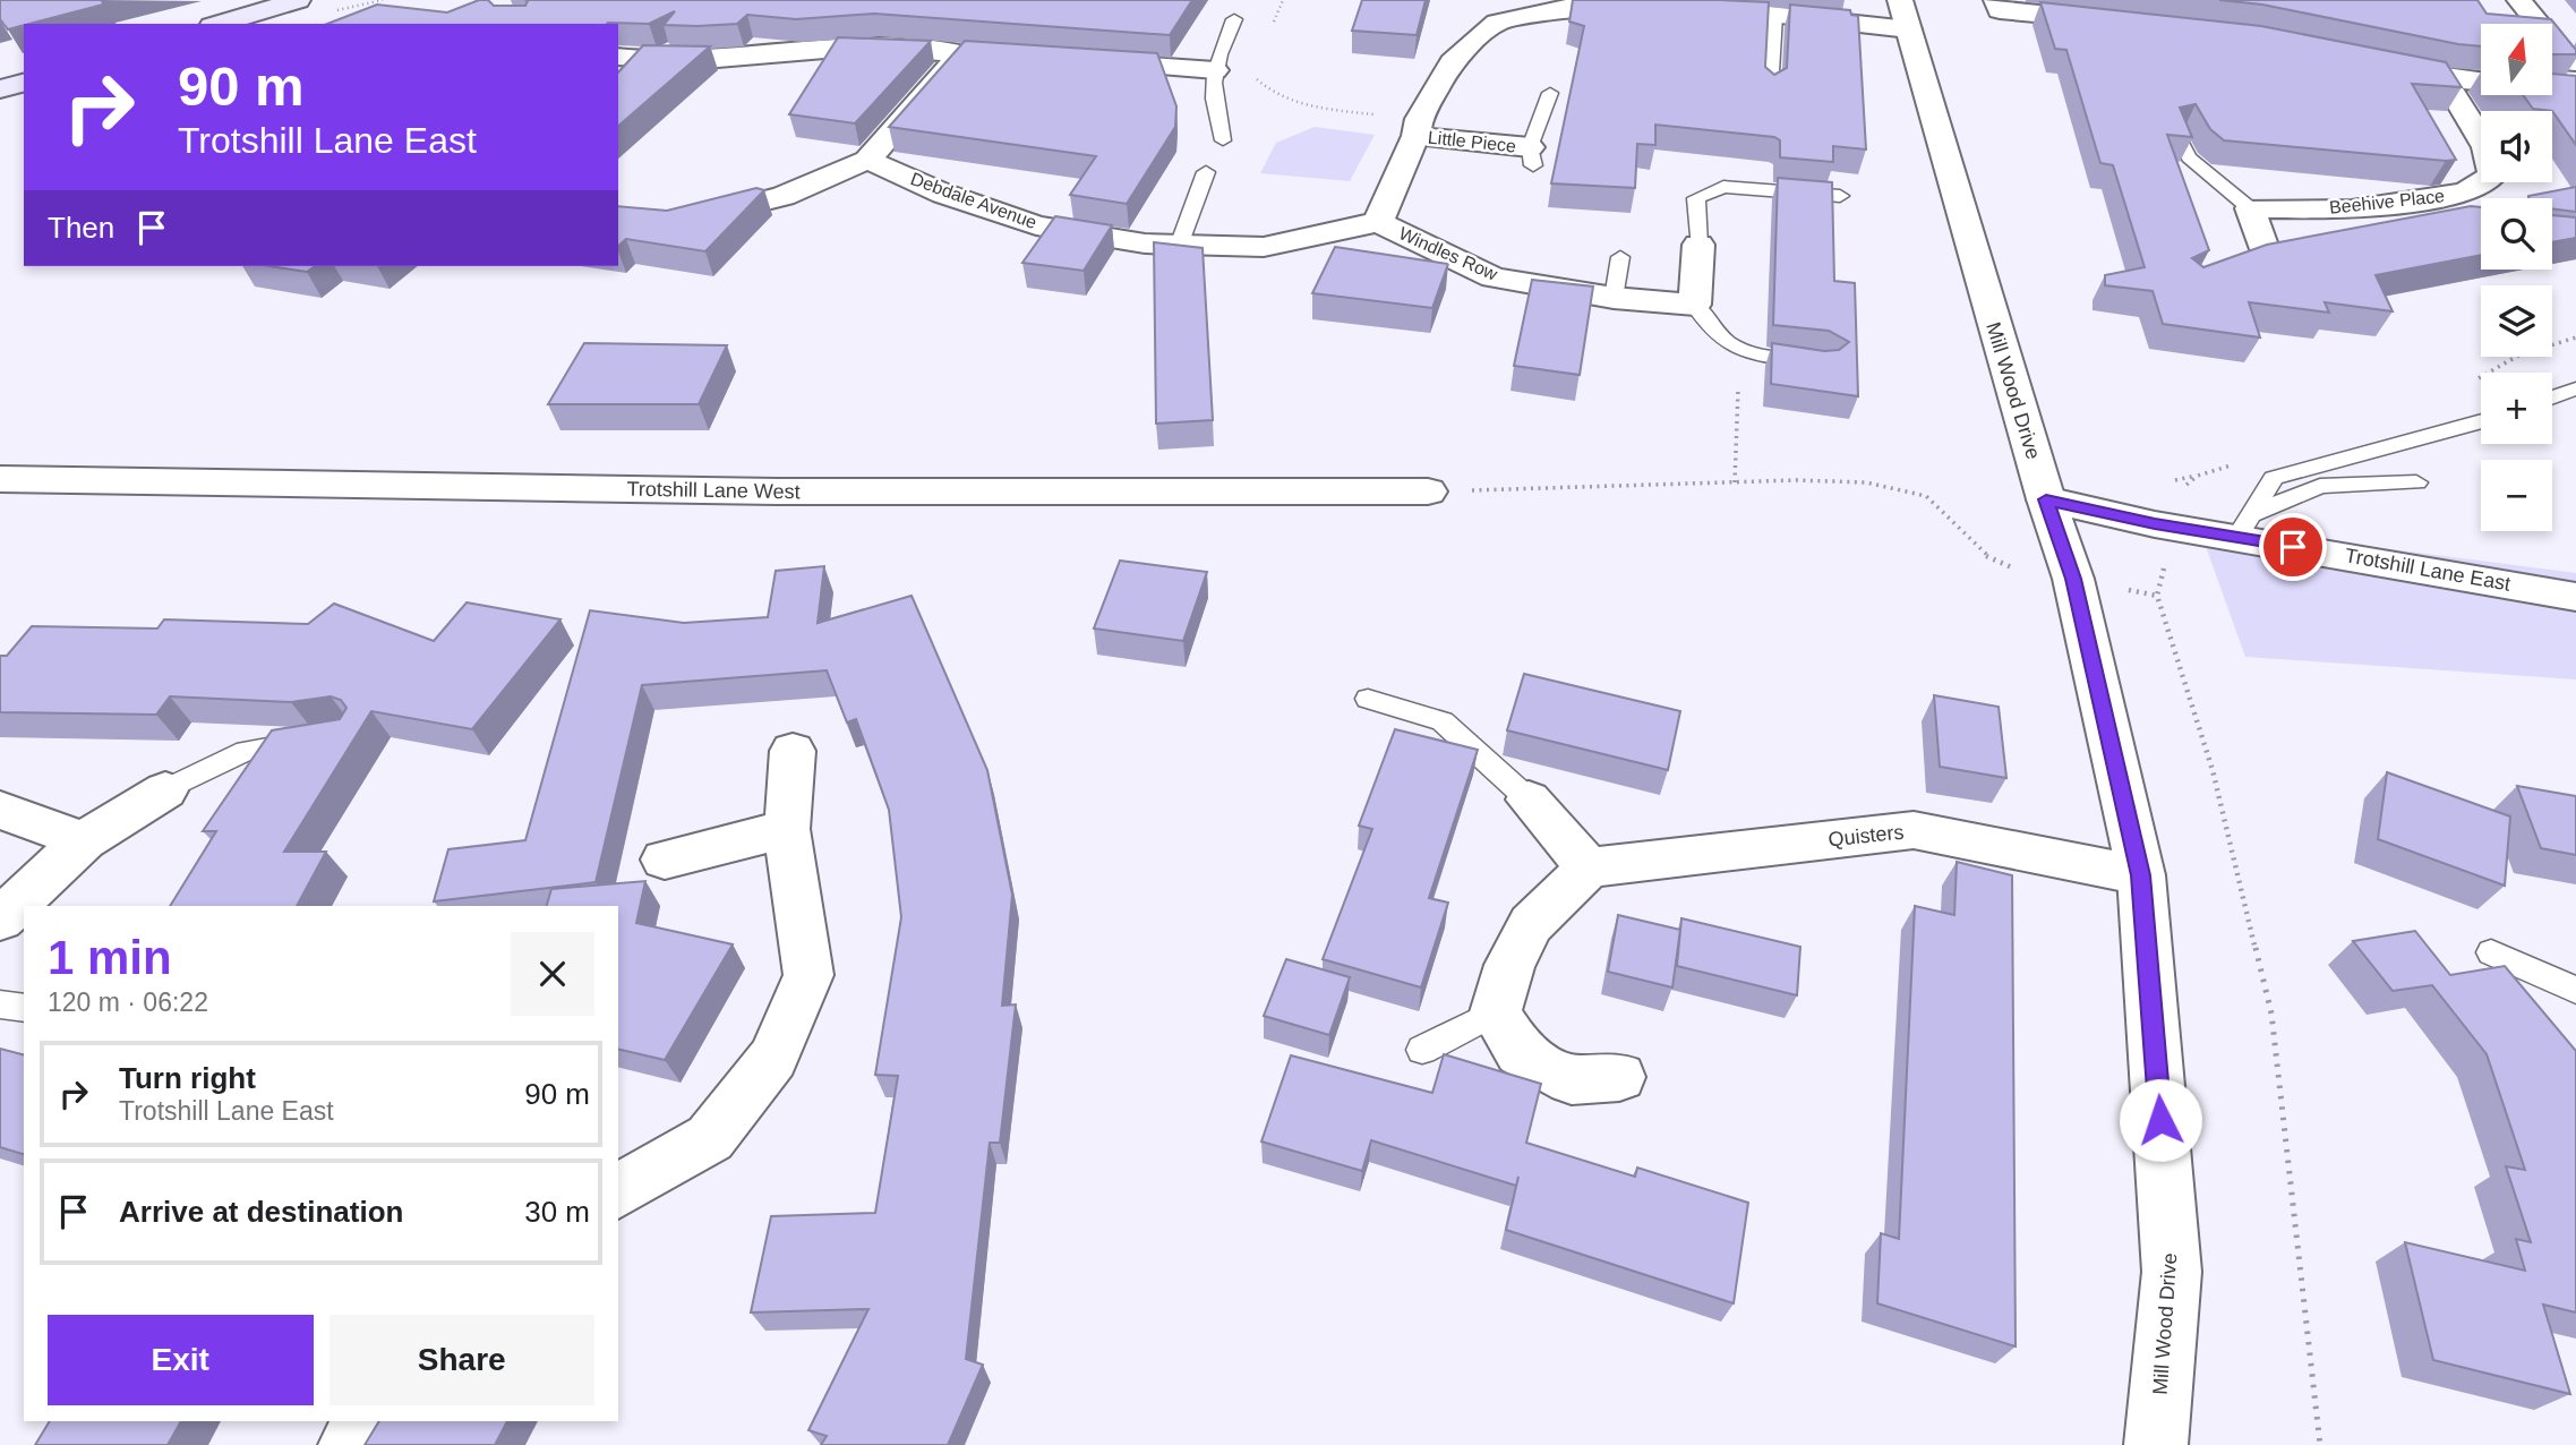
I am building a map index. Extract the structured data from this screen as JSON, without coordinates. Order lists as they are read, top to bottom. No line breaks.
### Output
{"streets":{"street":["Little Piece","Debdale Avenue","Beehive Place","Windles Row","Mill Wood Drive","Trotshill Lane West","Trotshill Lane East","Quisters"]},"crossings":[["Debdale Avenue","Windles Row"],["Mill Wood Drive","Trotshill Lane East"],["Mill Wood Drive","Quisters"]],"north":"top","page":{"map_buttons":["+","−"],"turn":["90 m","Trotshill Lane East"],"then":"Then","heading":["1 min","120 m · 06:22"],"list":[{"name":"Turn right","note":"Trotshill Lane East","value":"90 m"},{"name":"Arrive at destination","value":"30 m"}],"buttons":["Exit","Share"]}}
